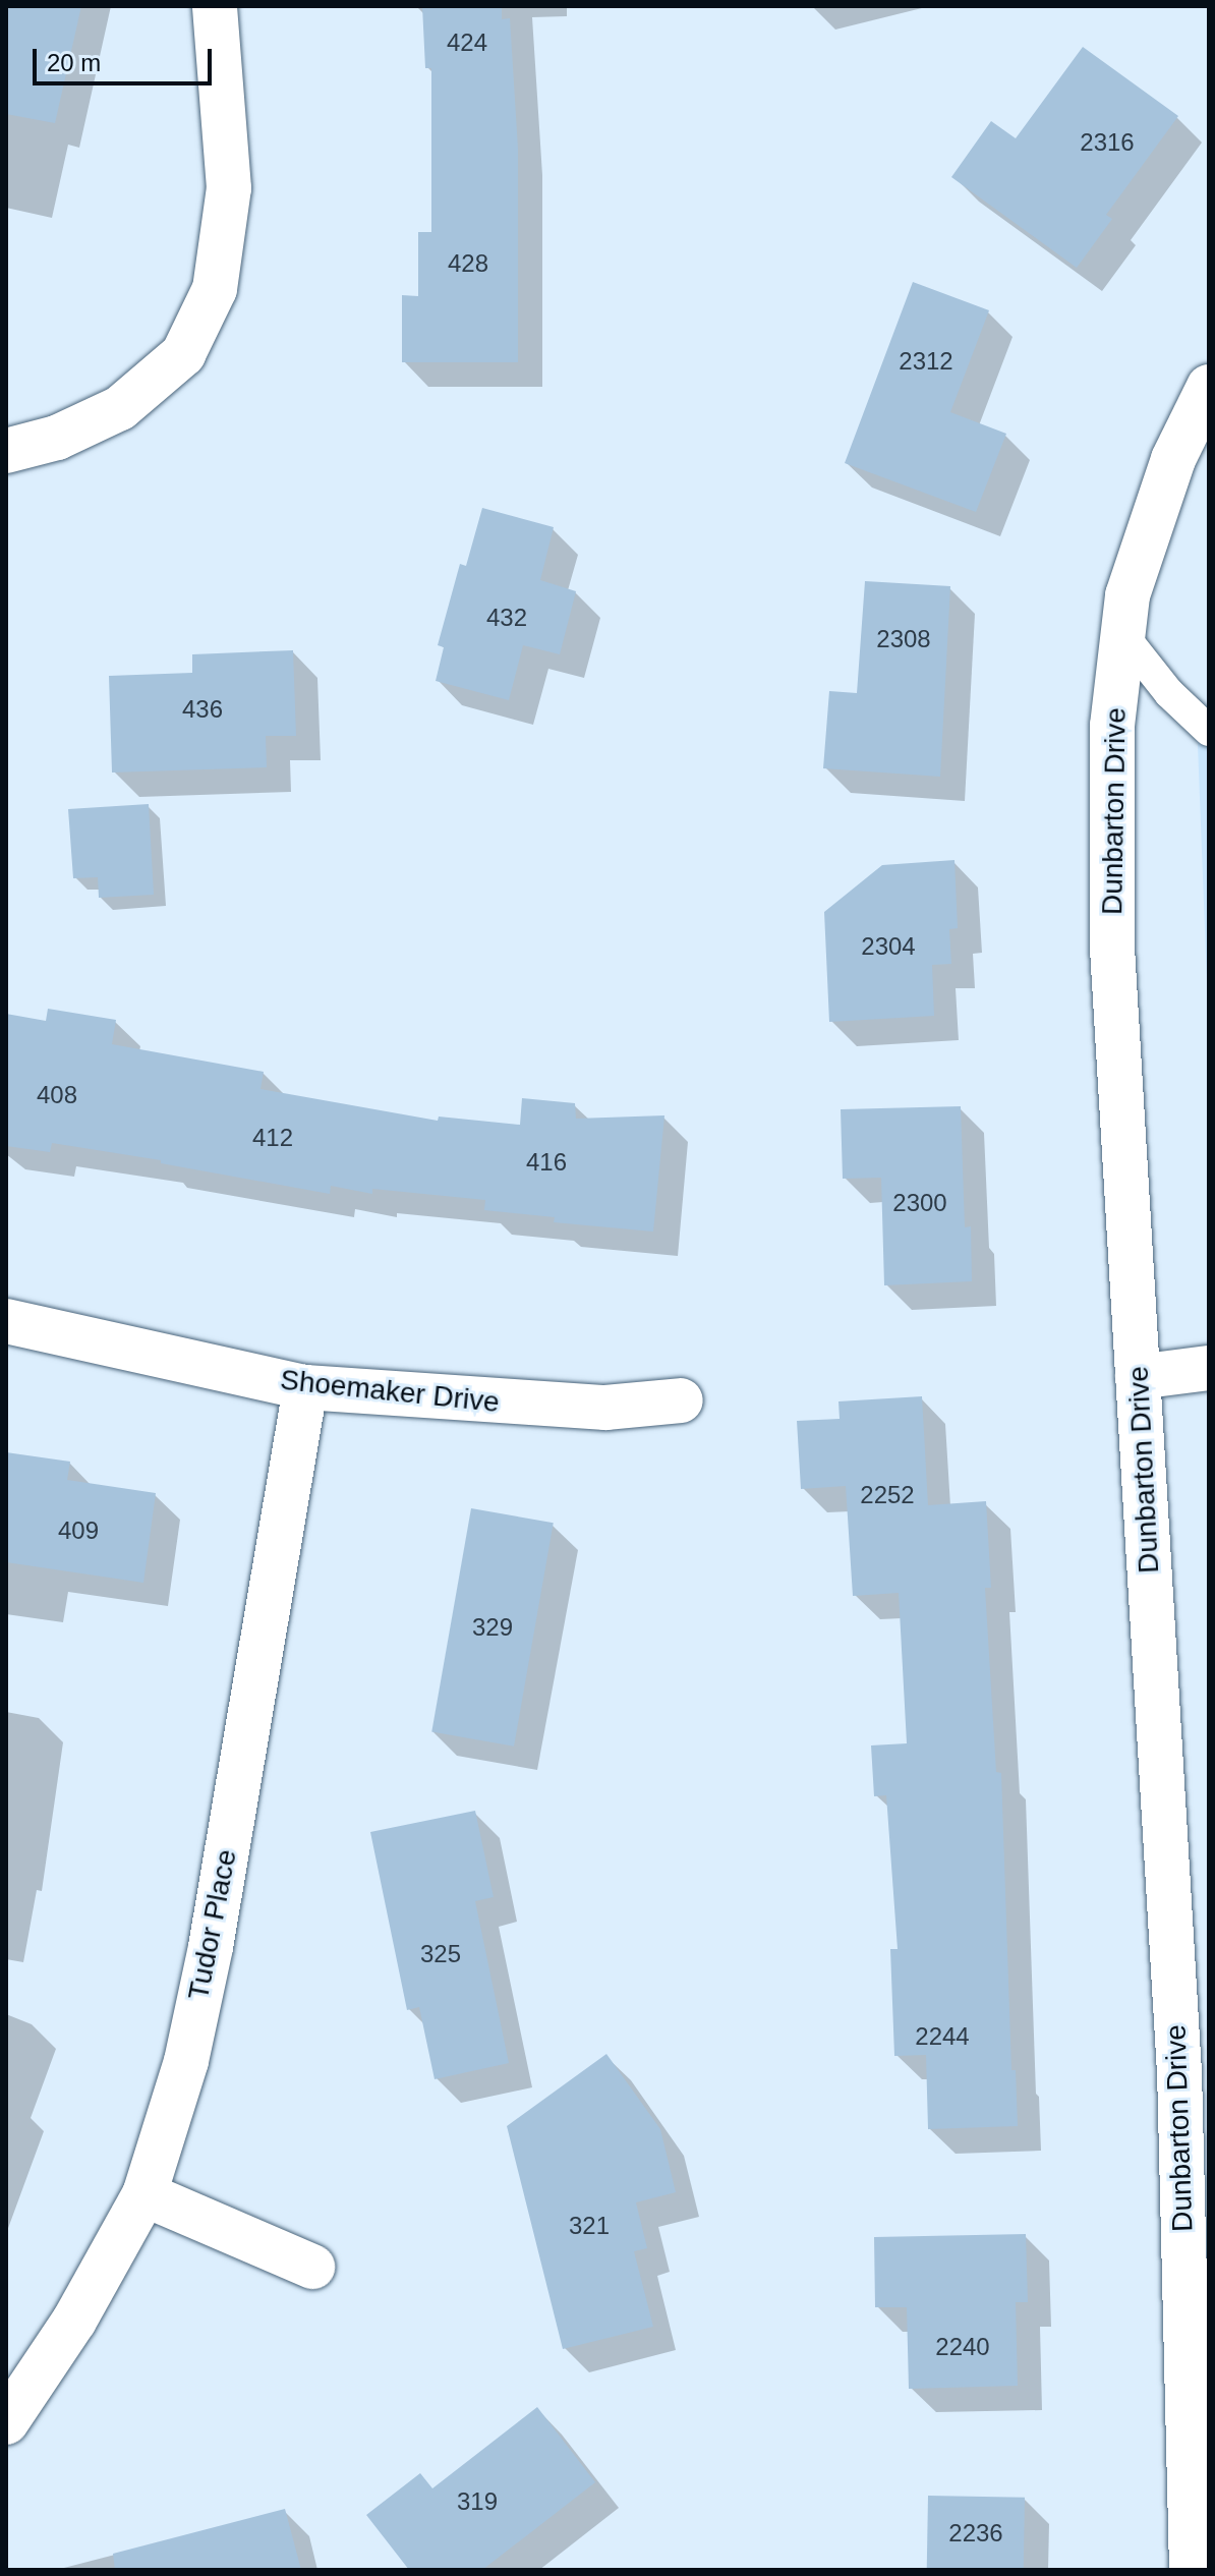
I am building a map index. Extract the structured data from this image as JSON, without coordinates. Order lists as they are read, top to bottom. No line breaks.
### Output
{"streets":{"street":["Dunbarton Drive","Shoemaker Drive","Tudor Place"]},"crossings":[["Shoemaker Drive","Tudor Place"]],"house_numbers":["424","2316","428","2312","432","2308","436","2304","408","412","416","2300","2252","409","329","325","2244","321","2240","319","2236"],"scale_bar":"20 m"}
